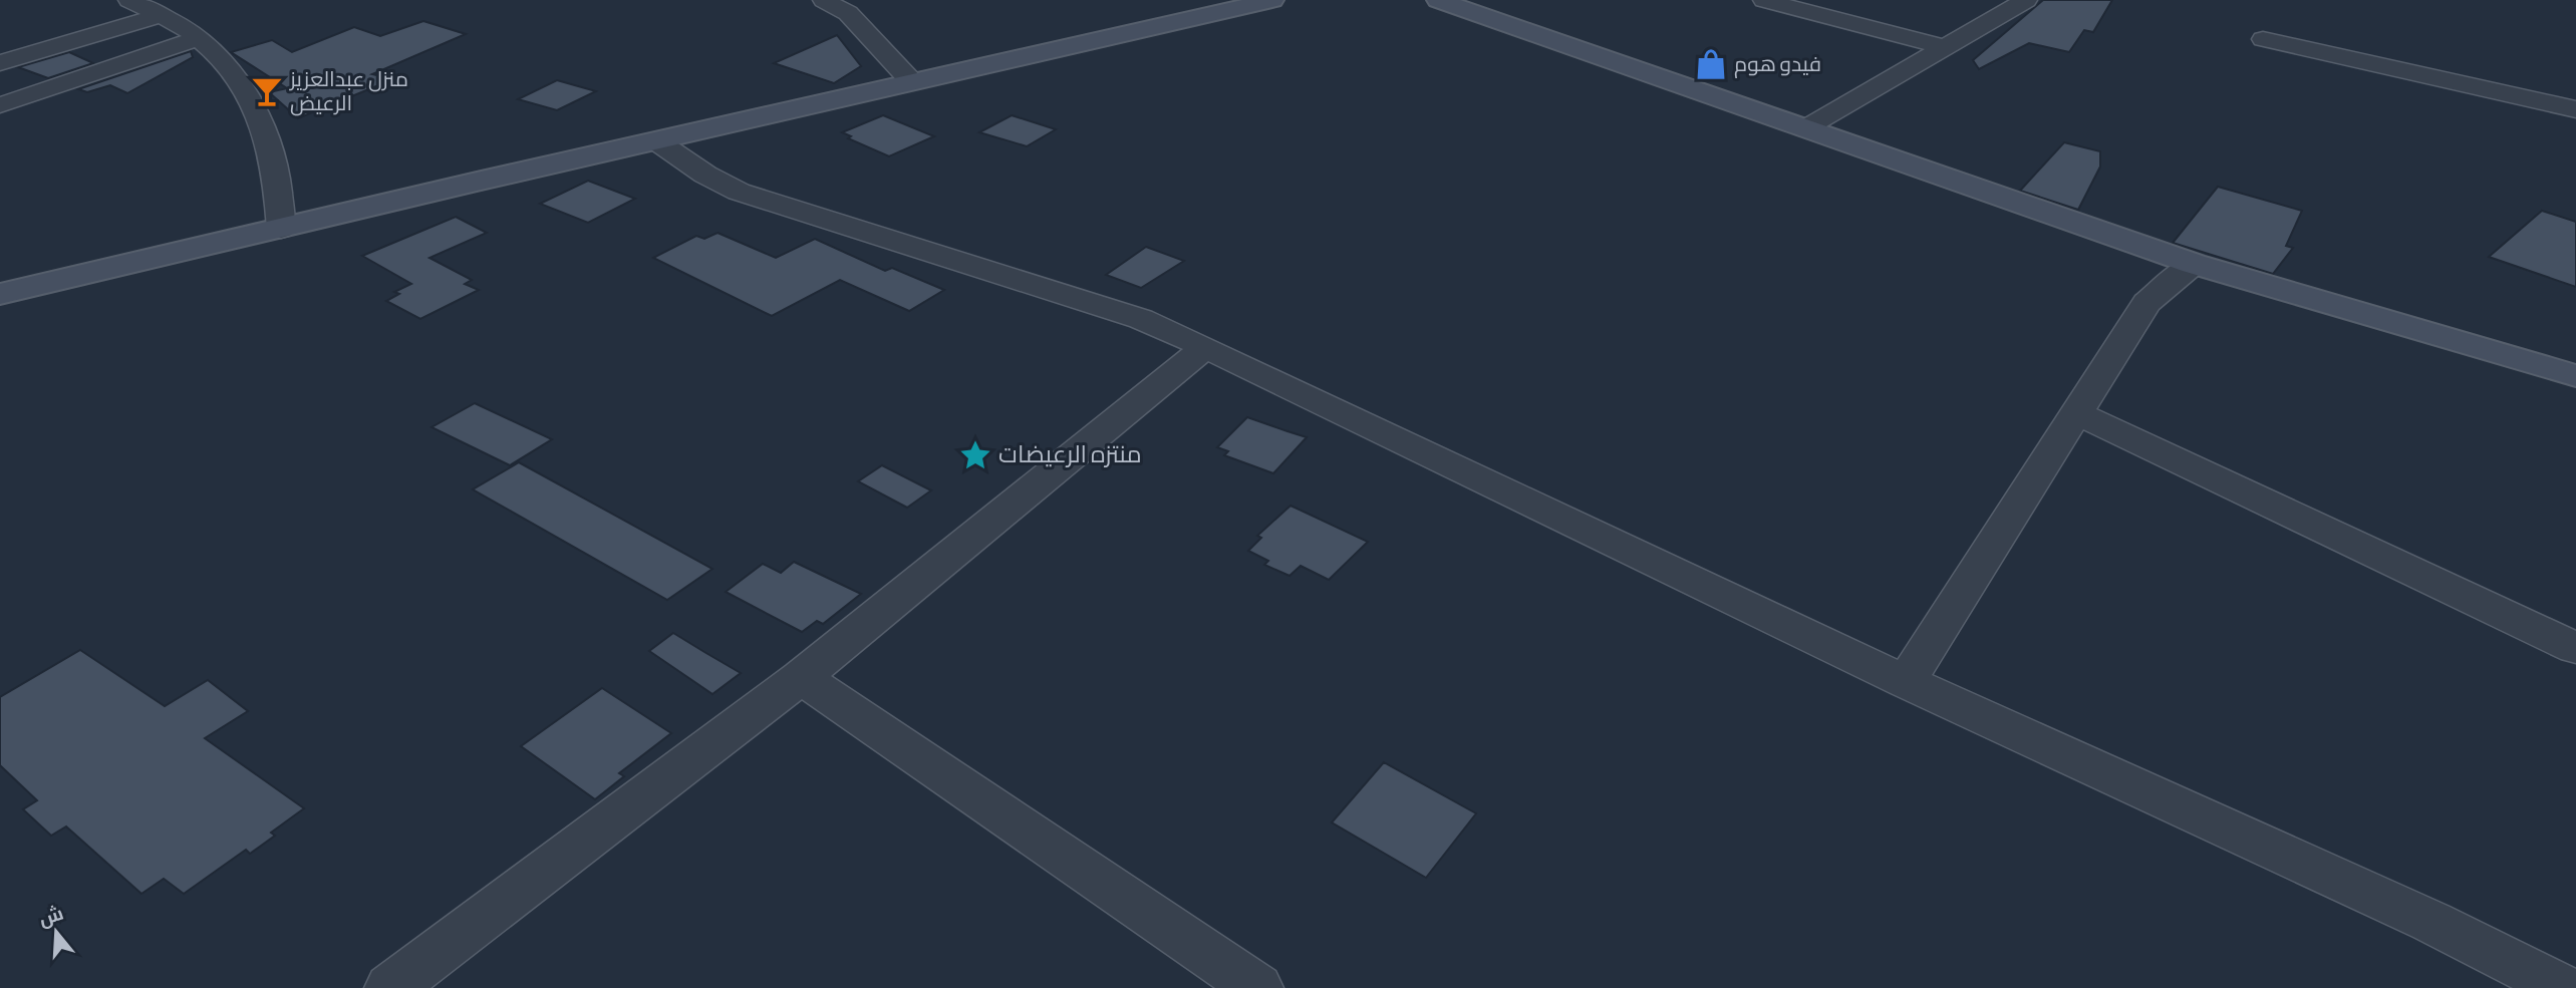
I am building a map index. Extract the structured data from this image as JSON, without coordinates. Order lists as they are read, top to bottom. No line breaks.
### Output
{"places":{"shop":["فيدو هوم"],"bar":["منزل عبدالعزيز الرعيض"],"place":["منتزه الرعيضات"]},"north":"top"}
